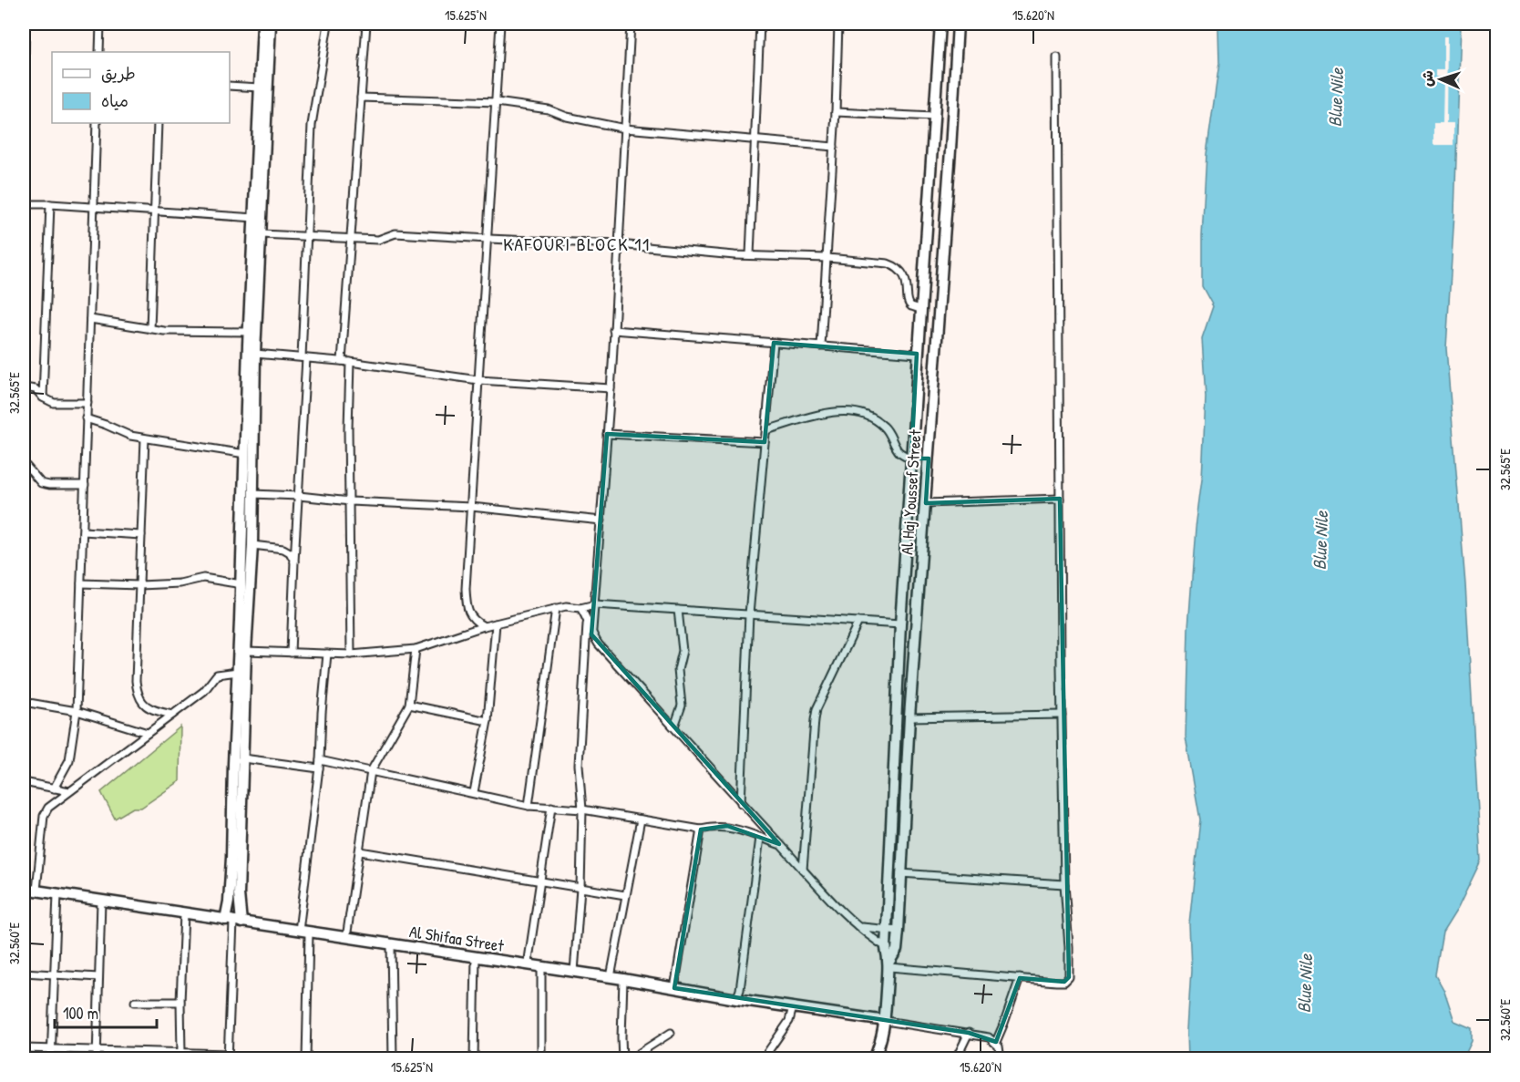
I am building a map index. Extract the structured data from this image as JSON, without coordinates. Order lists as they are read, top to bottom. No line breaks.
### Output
{"streets":{"street":["Al Haj Youssef Street","Al Shifaa Street"]},"crossings":[["Al Haj Youssef Street","Al Shifaa Street"]],"districts":["KAFOURI BLOCK 11"],"water":["Blue Nile"],"legend":["طريق","مياه"],"scale_bar":"100 m","north":"left","coordinates":["15.625°N","15.620°N","32.565°E","32.560°E"]}
